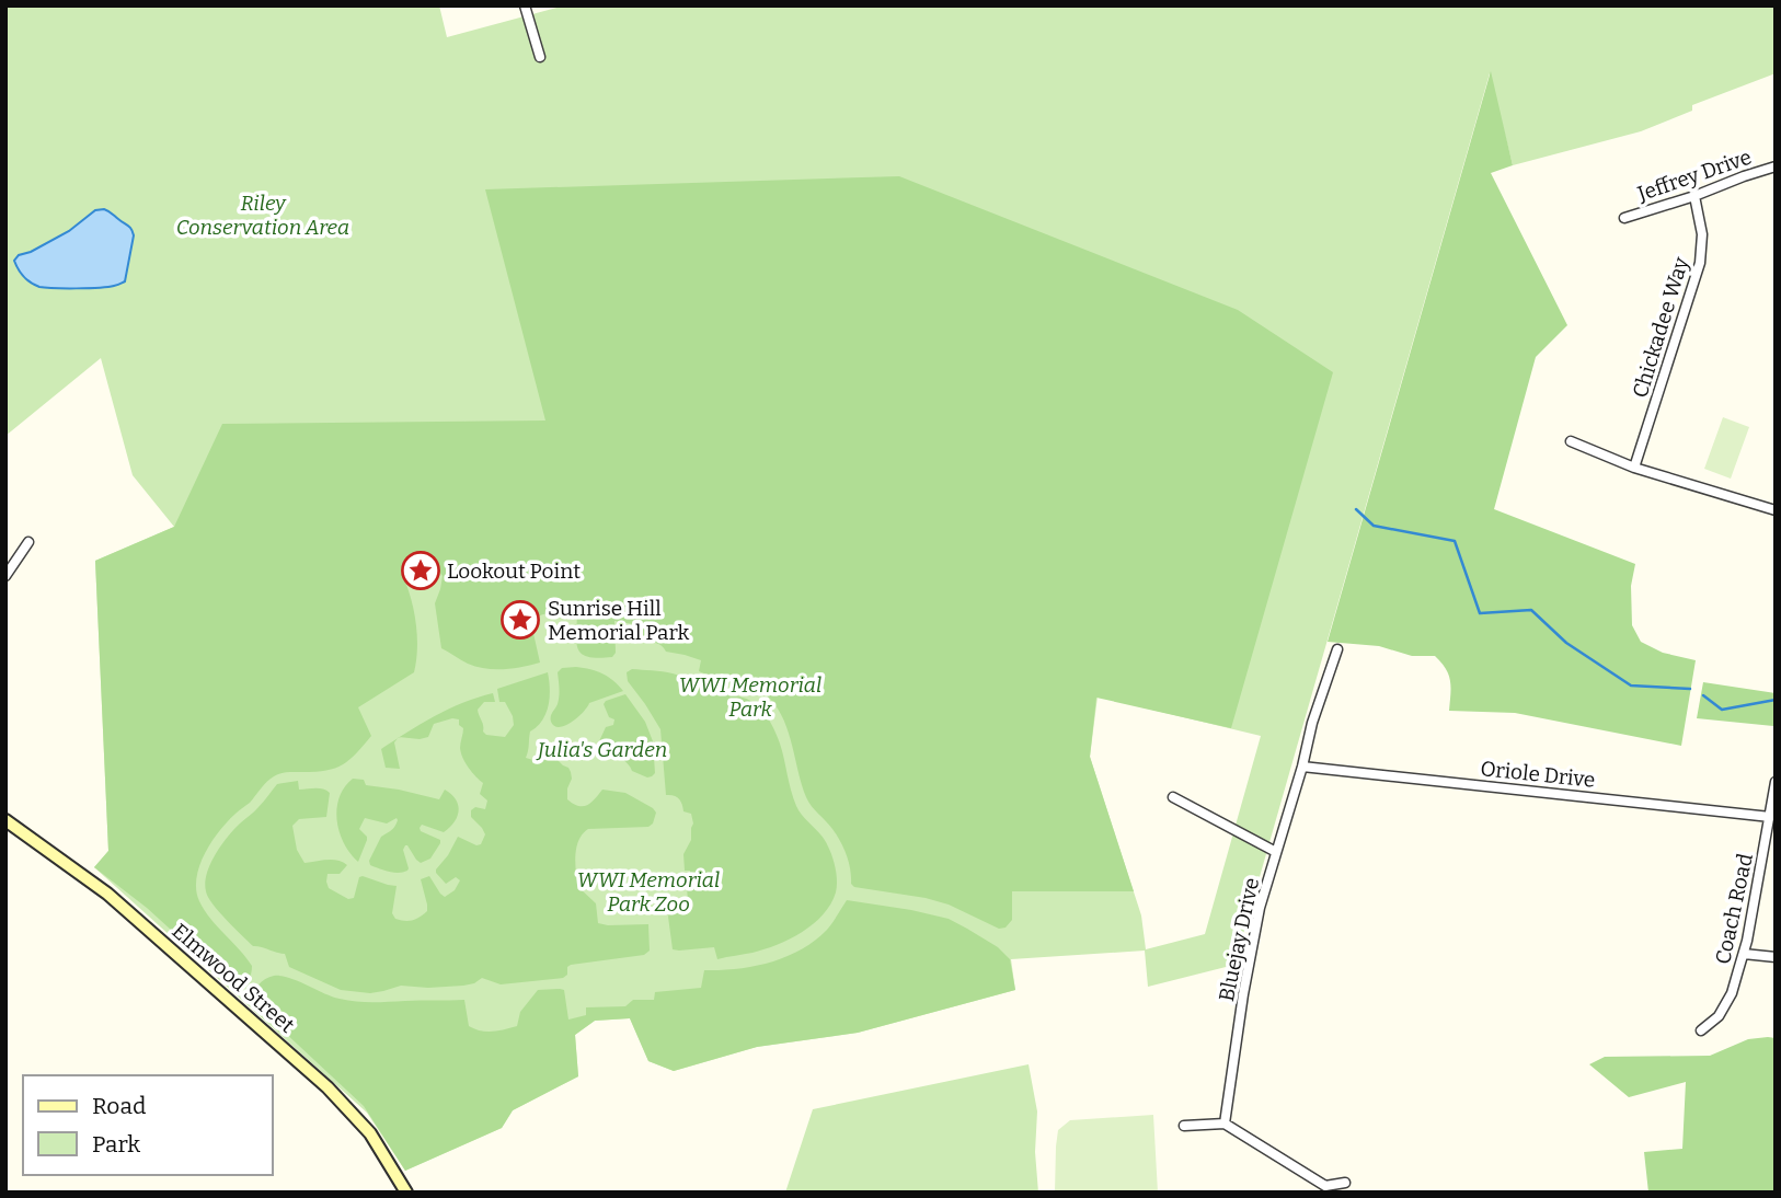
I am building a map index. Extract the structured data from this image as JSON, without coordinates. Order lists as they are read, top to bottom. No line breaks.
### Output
{"streets":{"main road":["Elmwood Street"],"street":["Jeffrey Drive","Chickadee Way","Oriole Drive","Coach Road","Bluejay Drive"]},"crossings":[["Jeffrey Drive","Chickadee Way"],["Oriole Drive","Coach Road"],["Oriole Drive","Bluejay Drive"]],"parks":["Riley Conservation Area","WWI Memorial Park","Julia's Garden","WWI Memorial Park Zoo"],"places":{"place":["Lookout Point","Sunrise Hill Memorial Park"]},"legend":["Road","Park"]}
